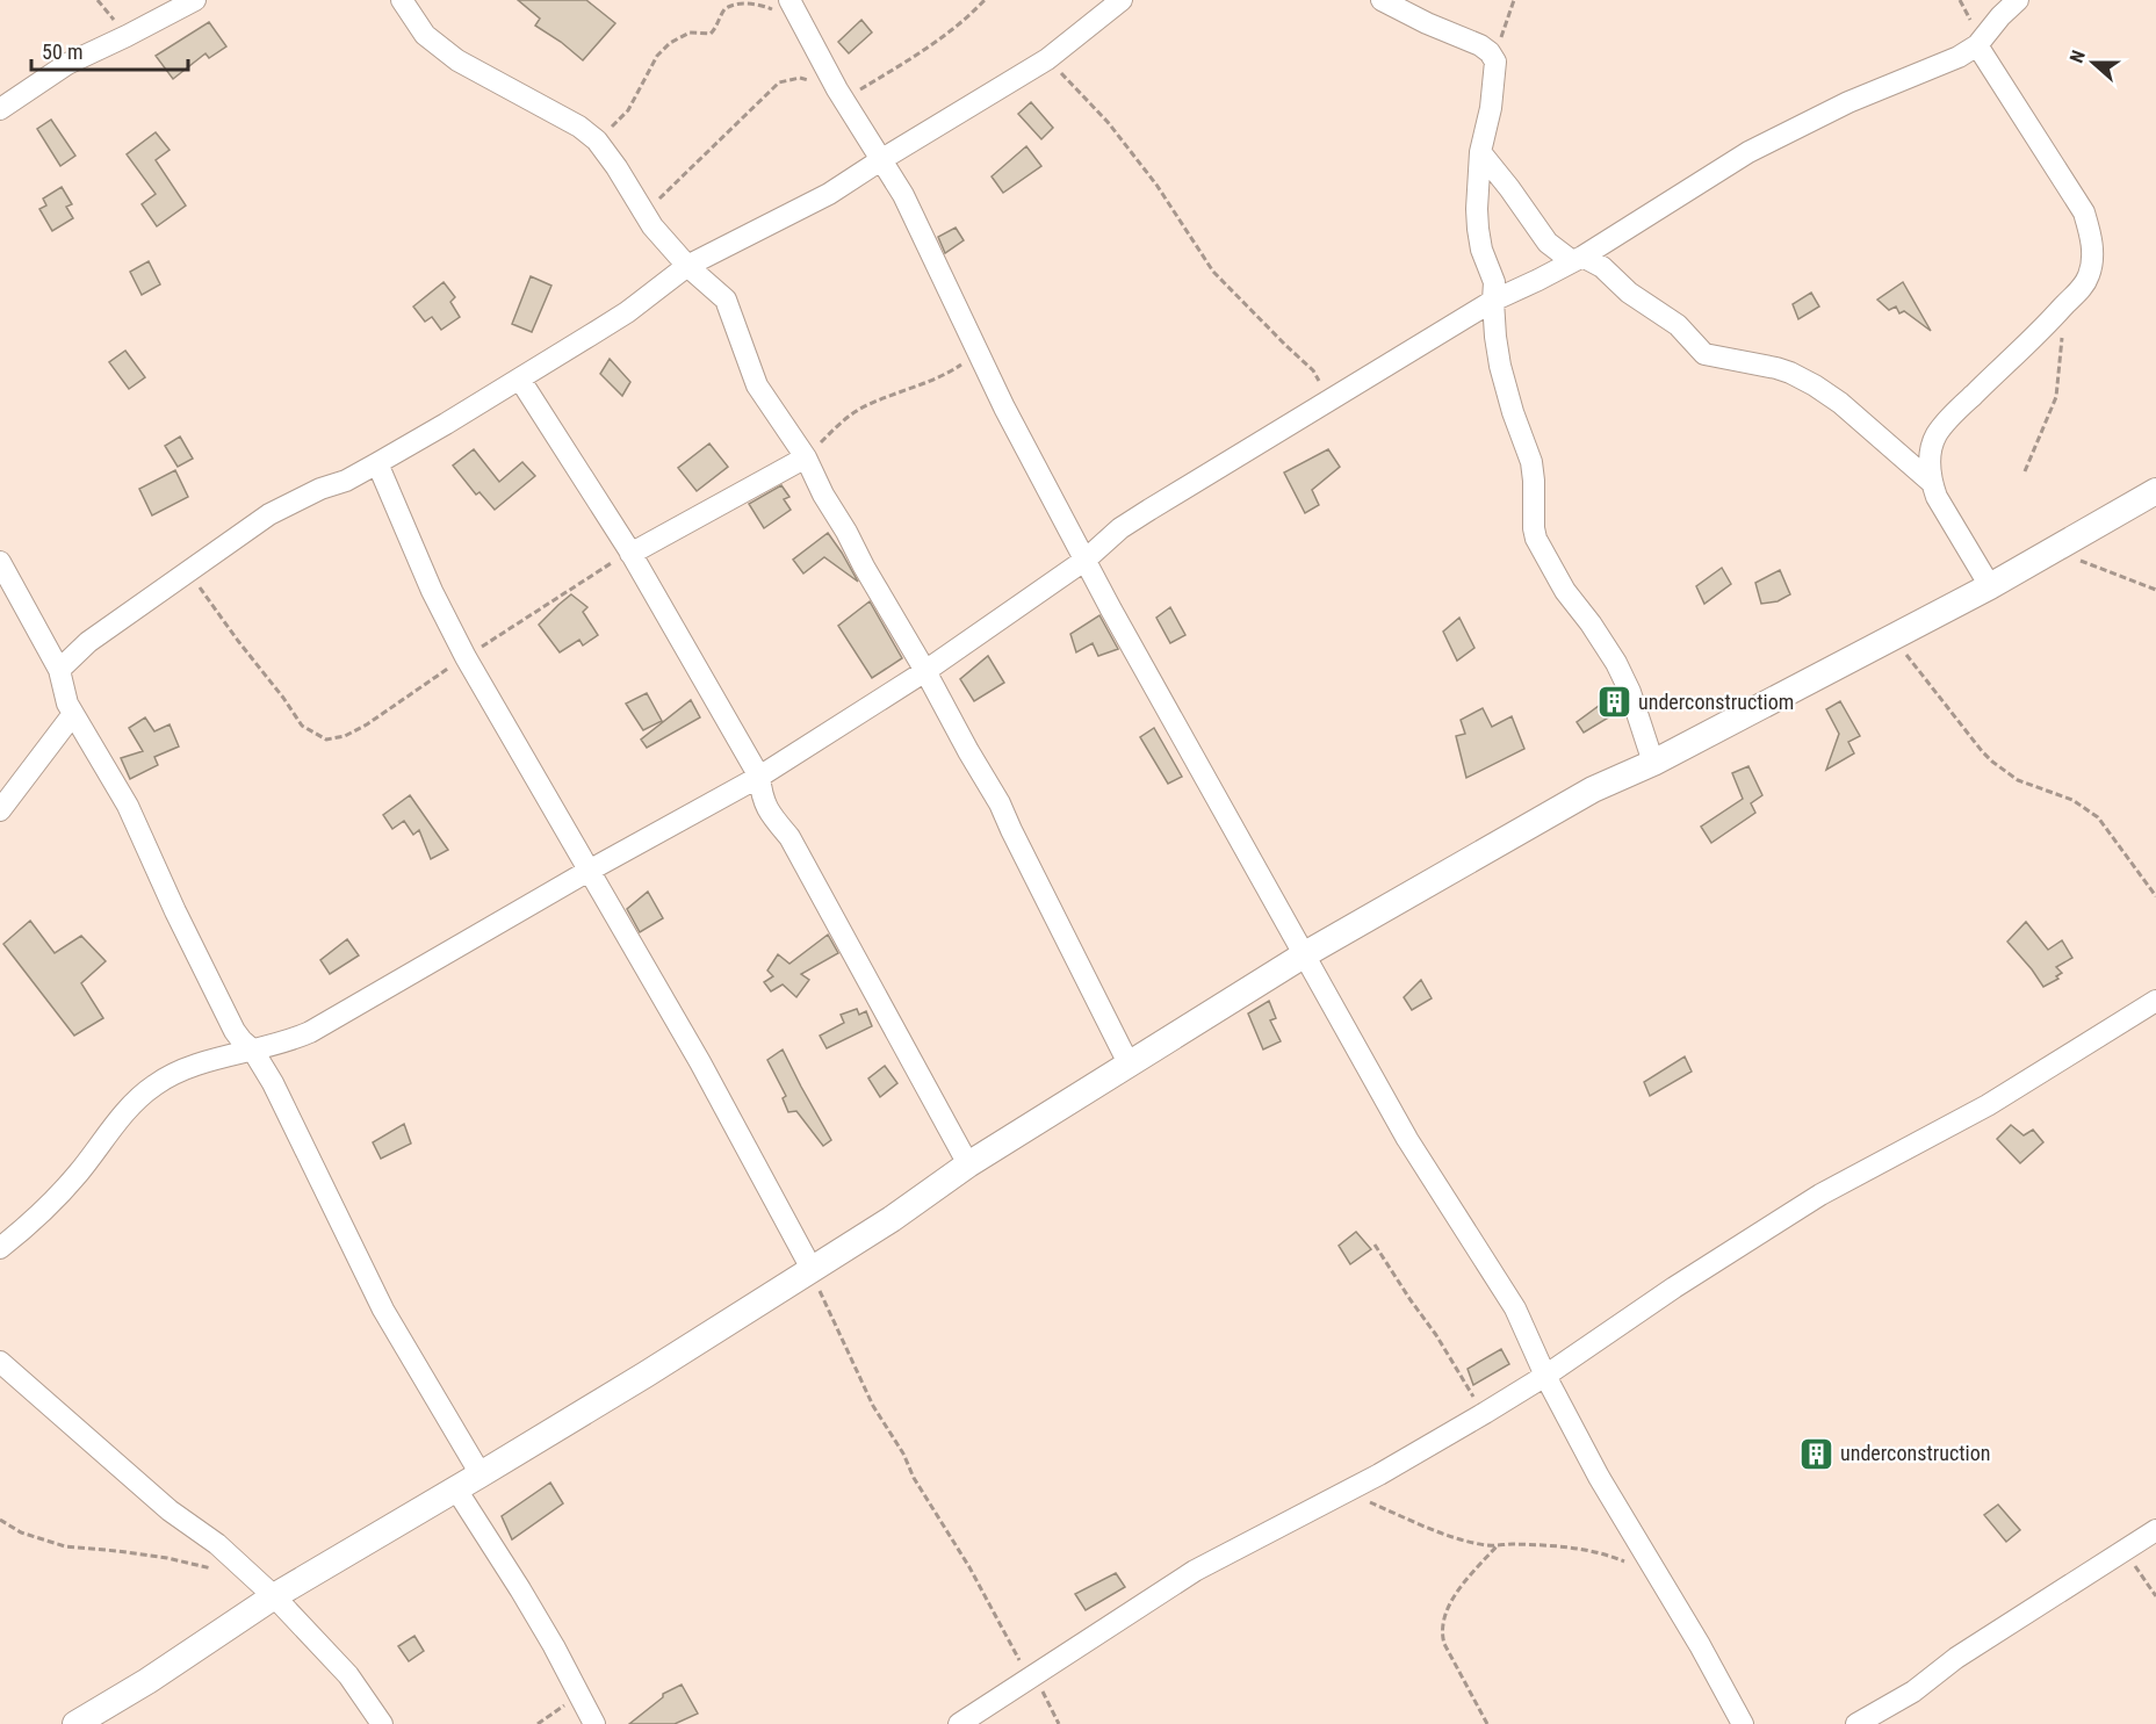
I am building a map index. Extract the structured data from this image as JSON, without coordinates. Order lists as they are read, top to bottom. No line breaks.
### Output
{"places":{"building":["underconstructiom","underconstruction"]},"scale_bar":"50 m","north":"left"}
